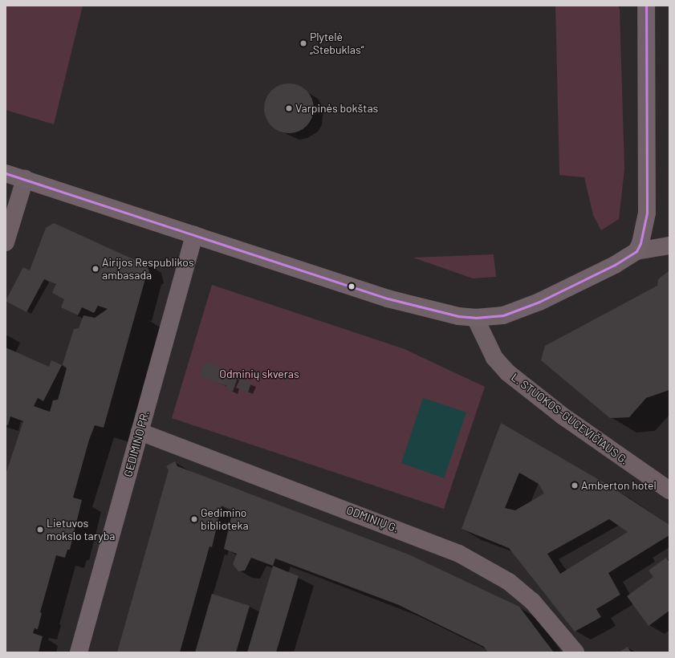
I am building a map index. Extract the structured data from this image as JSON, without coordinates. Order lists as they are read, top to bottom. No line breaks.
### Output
{"streets":{"main road":["GEDIMINO PR."],"street":["L. STUOKOS-GUCEVIČIAUS G.","ODMINIŲ G."]},"crossings":[["GEDIMINO PR.","ODMINIŲ G."]],"parks":["Odminių skveras"],"places":["Plytelė „Stebuklas“","Varpinės bokštas","Airijos Respublikos ambasada","Amberton hotel","Gedimino biblioteka","Lietuvos mokslo taryba"]}
